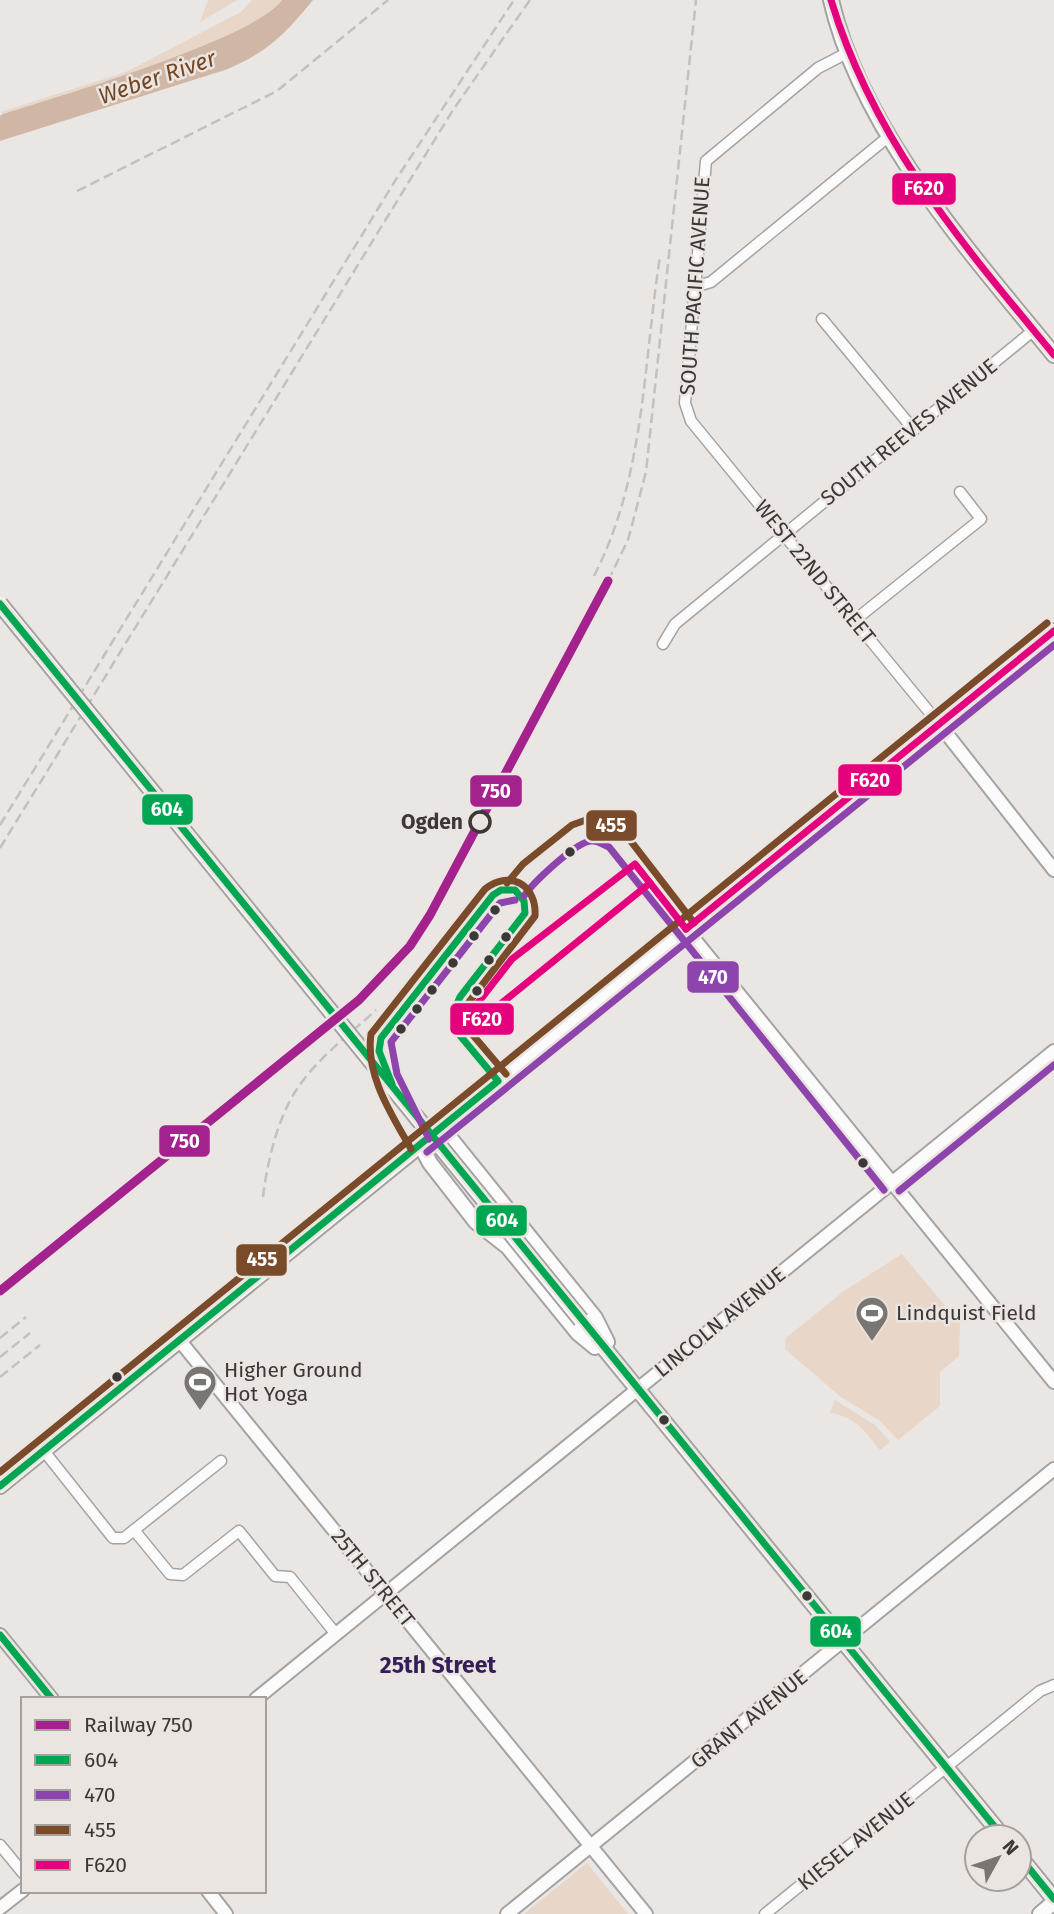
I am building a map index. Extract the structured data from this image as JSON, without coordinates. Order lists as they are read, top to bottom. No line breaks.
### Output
{"streets":{"street":["SOUTH PACIFIC AVENUE","SOUTH REEVES AVENUE","WEST 22ND STREET","LINCOLN AVENUE","25TH STREET","GRANT AVENUE","KIESEL AVENUE"]},"crossings":[["SOUTH PACIFIC AVENUE","WEST 22ND STREET"],["SOUTH REEVES AVENUE","WEST 22ND STREET"],["LINCOLN AVENUE","25TH STREET"],["25TH STREET","GRANT AVENUE"]],"districts":["25th Street"],"water":["Weber River"],"places":{"other":["Ogden"],"sports":["Lindquist Field","Higher Ground Hot Yoga"]},"lines":["transit line F620","rail line 750","transit line 604","transit line 455","transit line 470"],"legend":["Railway 750","604","470","455","F620"],"north":"top right"}
